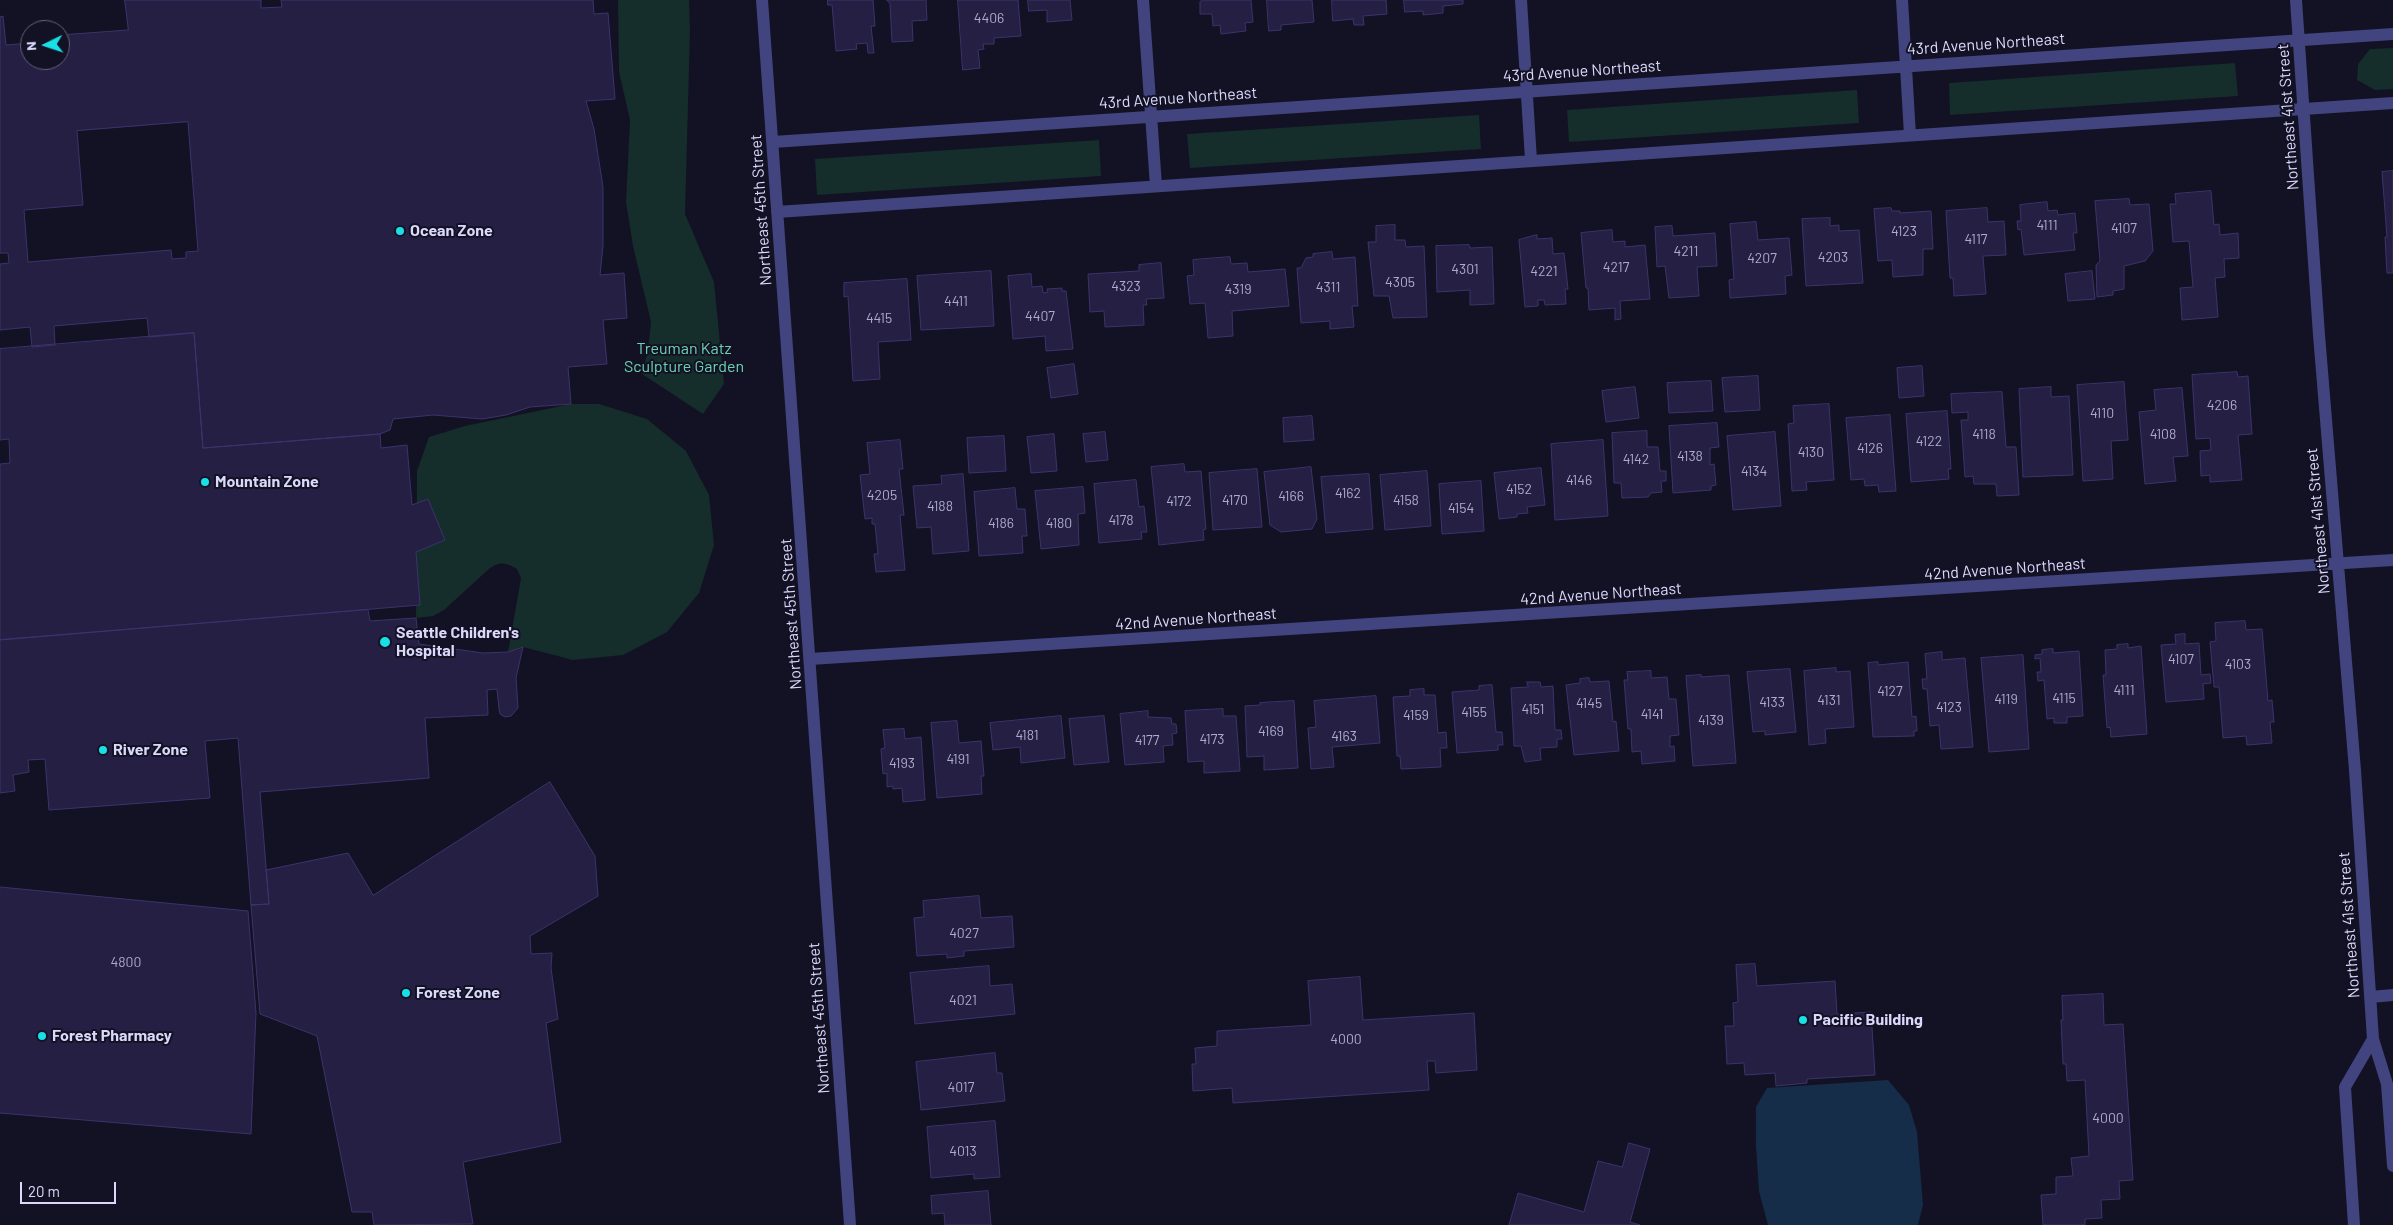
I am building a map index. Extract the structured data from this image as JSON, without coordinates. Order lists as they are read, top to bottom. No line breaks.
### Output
{"streets":{"street":["43rd Avenue Northeast","Northeast 41st Street","Northeast 45th Street","42nd Avenue Northeast"]},"crossings":[["43rd Avenue Northeast","Northeast 41st Street"],["43rd Avenue Northeast","Northeast 45th Street"],["Northeast 41st Street","42nd Avenue Northeast"],["Northeast 45th Street","42nd Avenue Northeast"]],"parks":["Treuman Katz Sculpture Garden"],"places":["Ocean Zone","Mountain Zone","Seattle Children's Hospital","River Zone","Forest Zone","Pacific Building","Forest Pharmacy"],"house_numbers":["4406","4111","4107","4123","4117","4211","4203","4207","4217","4301","4221","4305","4323","4311","4319","4411","4407","4415","4206","4110","4118","4108","4122","4126","4130","4138","4142","4134","4146","4152","4162","4205","4166","4170","4158","4172","4188","4154","4178","4186","4180","4107","4103","4111","4127","4115","4119","4131","4133","4145","4123","4151","4155","4141","4159","4139","4169","4181","4163","4173","4177","4191","4193","4027","4800","4021","4000","4017","4000","4013"],"scale_bar":"20 m","north":"left"}
